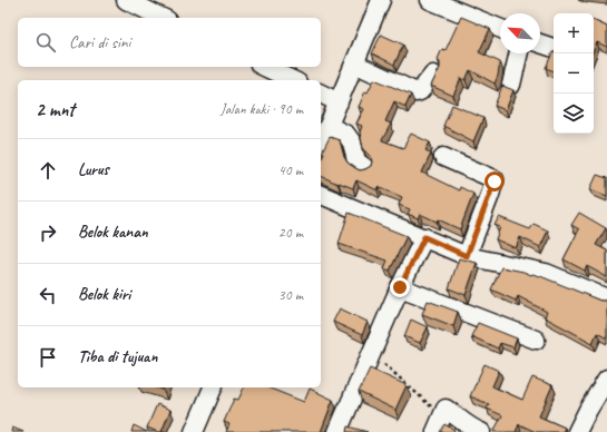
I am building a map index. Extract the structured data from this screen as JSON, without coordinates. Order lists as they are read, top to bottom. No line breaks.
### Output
{"north":"top left","page":{"map_buttons":["+","−"],"search":"Cari di sini","heading":["2 mnt","Jalan kaki · 90 m"],"list":[["Lurus","40 m"],["Belok kanan","20 m"],["Belok kiri","30 m"],"Tiba di tujuan"]}}
